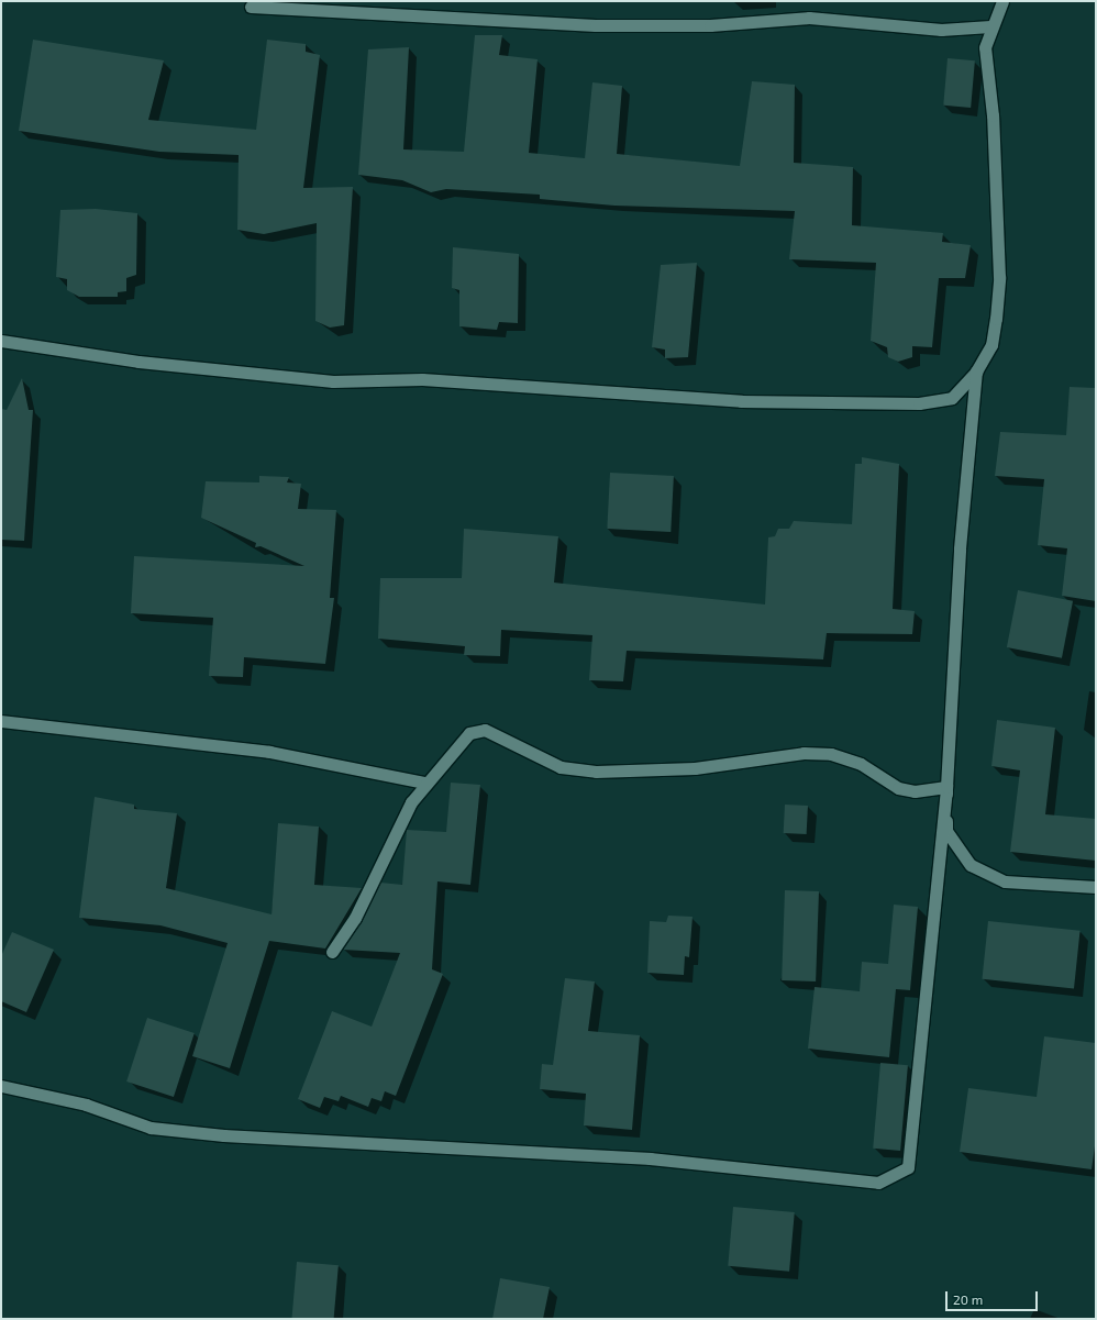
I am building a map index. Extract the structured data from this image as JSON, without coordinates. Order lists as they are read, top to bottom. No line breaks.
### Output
{"scale_bar":"20 m"}
